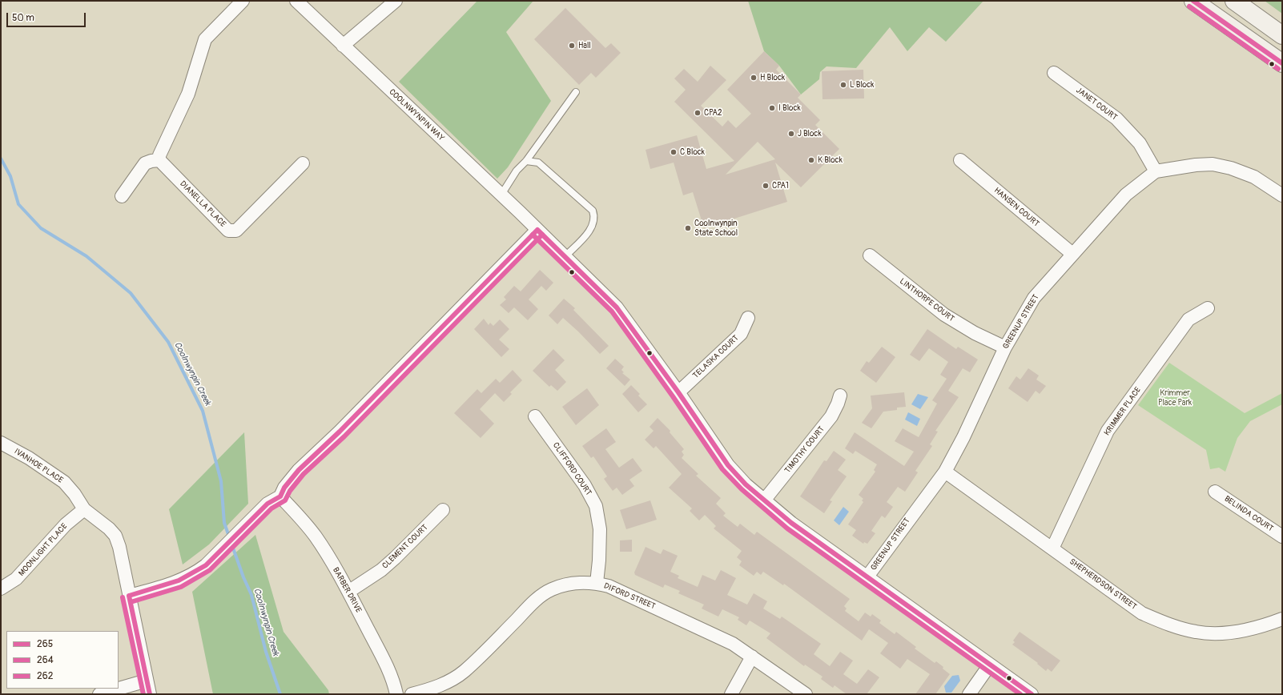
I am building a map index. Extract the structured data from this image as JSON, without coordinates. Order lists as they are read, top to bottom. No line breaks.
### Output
{"streets":{"street":["JANET COURT","COOLNWYNPIN WAY","DIANELLA PLACE","HANSEN COURT","LINTHORPE COURT","GREENUP STREET","TELASKA COURT","KRIMMER PLACE","TIMOTHY COURT","IVANHOE PLACE","CLIFFORD COURT","BELINDA COURT","CLEMENT COURT","MOONLIGHT PLACE","SHEPHERDSON STREET","BARBER DRIVE","DIFORD STREET"]},"crossings":[["JANET COURT","GREENUP STREET"],["COOLNWYNPIN WAY","GREENUP STREET"],["COOLNWYNPIN WAY","TELASKA COURT"],["COOLNWYNPIN WAY","TIMOTHY COURT"],["HANSEN COURT","GREENUP STREET"],["LINTHORPE COURT","GREENUP STREET"],["GREENUP STREET","SHEPHERDSON STREET"],["KRIMMER PLACE","SHEPHERDSON STREET"],["IVANHOE PLACE","MOONLIGHT PLACE"],["CLIFFORD COURT","DIFORD STREET"],["CLEMENT COURT","BARBER DRIVE"]],"water":["Coolnwynpin Creek"],"parks":["Krimmer Place Park"],"places":["Hall","H Block","L Block","I Block","CPA2","J Block","C Block","K Block","CPA1","Coolnwynpin State School"],"lines":["transit line 265","transit line 262","transit line 264"],"legend":["265","264","262"],"scale_bar":"50 m"}
